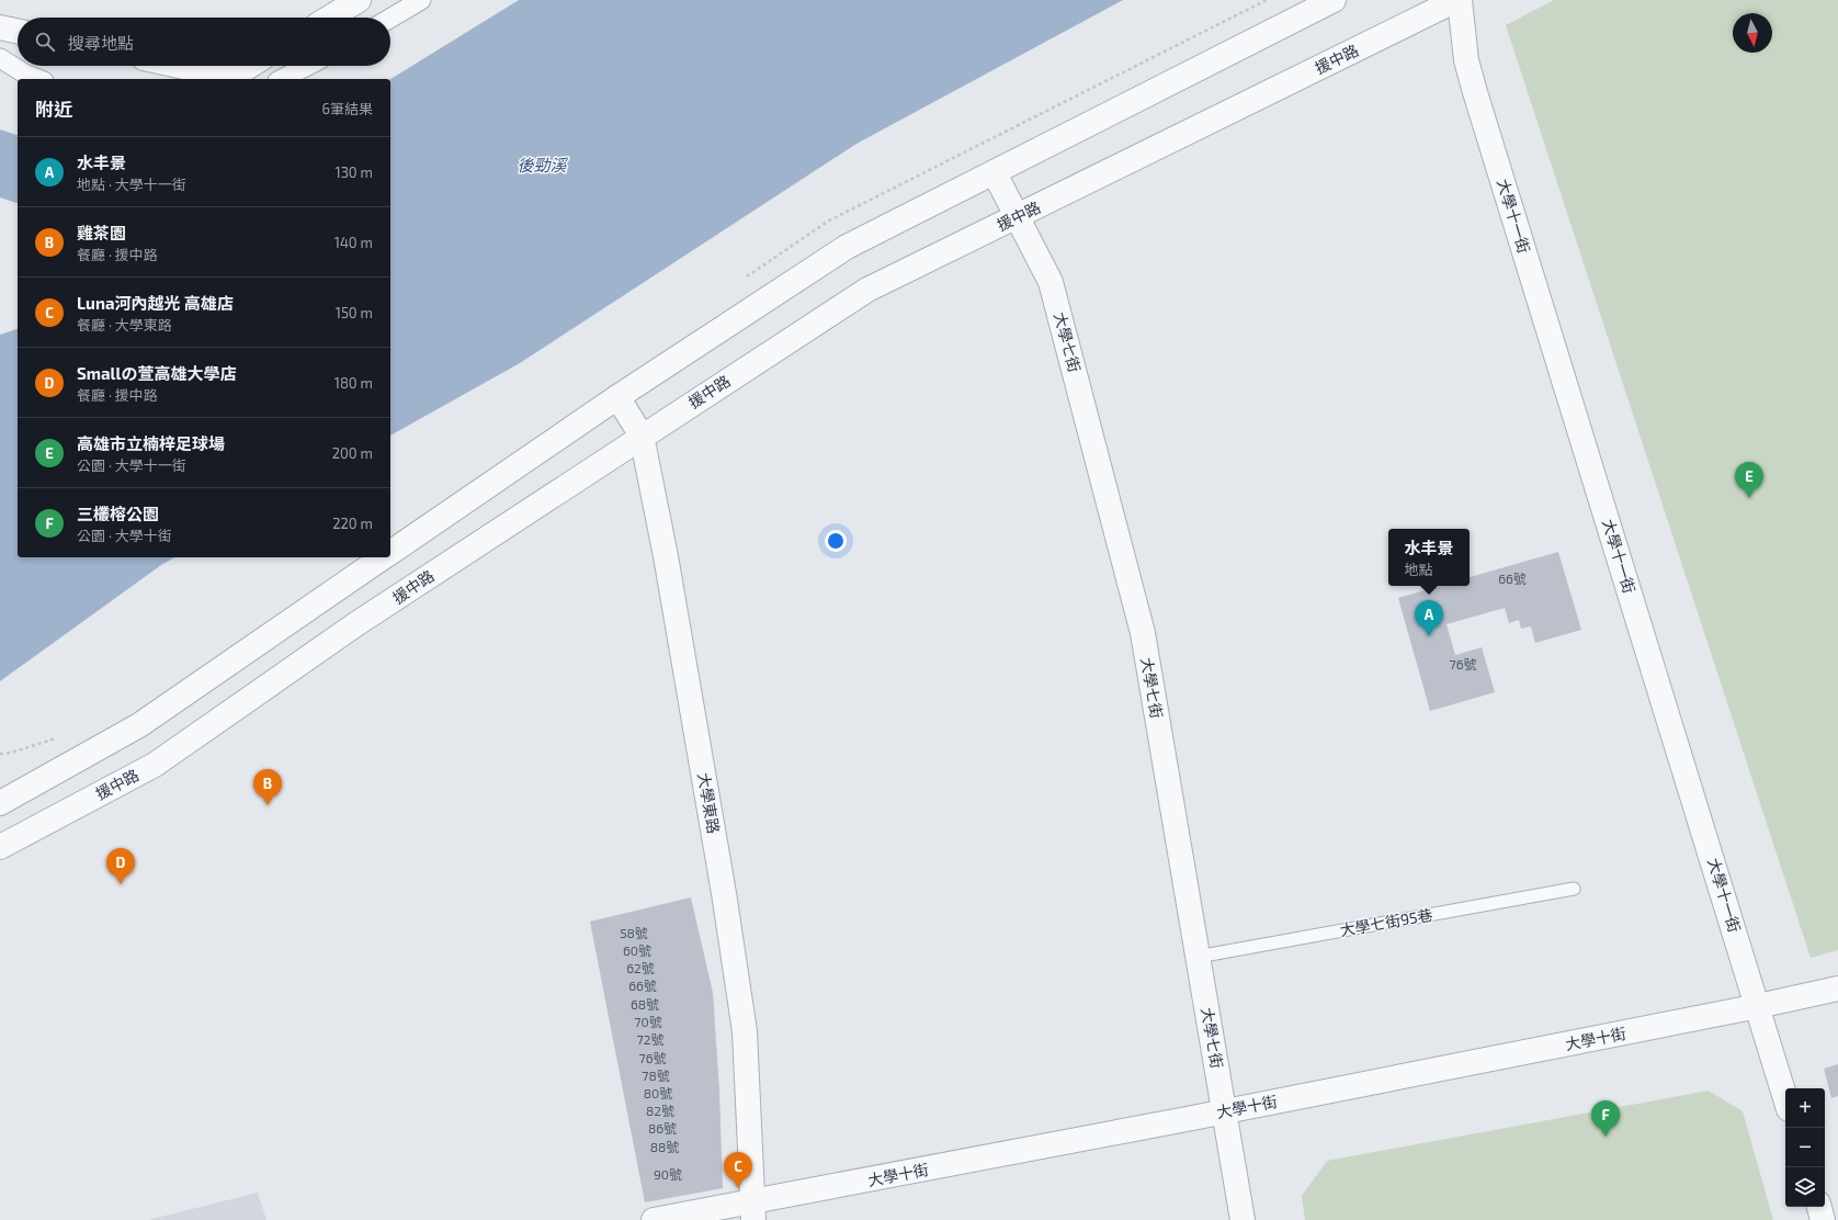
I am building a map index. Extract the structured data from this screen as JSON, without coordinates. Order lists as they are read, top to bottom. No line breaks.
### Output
{"streets":{"street":["援中路","大學十一街","大學七街","大學東路","大學十街"],"lane":["大學七街95巷"]},"crossings":[["援中路","大學十一街"],["援中路","大學七街"],["援中路","大學東路"],["大學十一街","大學十街"],["大學七街","大學七街95巷"],["大學七街","大學十街"],["大學東路","大學十街"]],"water":["後勁溪"],"house_numbers":["66號","76號","58號","60號","62號","66號","68號","70號","72號","76號","78號","80號","82號","86號","88號","90號"],"north":"bottom","page":{"search":"搜尋地點","heading":["附近","6筆結果"],"list":[{"mark":"A","name":"水丰景","note":"地點 · 大學十一街","value":"130 m"},{"mark":"B","name":"雞茶園","note":"餐廳 · 援中路","value":"140 m"},{"mark":"C","name":"Luna河內越光 高雄店","note":"餐廳 · 大學東路","value":"150 m"},{"mark":"D","name":"Smallの萱高雄大學店","note":"餐廳 · 援中路","value":"180 m"},{"mark":"E","name":"高雄市立楠梓足球場","note":"公園 · 大學十一街","value":"200 m"},{"mark":"F","name":"三欉榕公園","note":"公園 · 大學十街","value":"220 m"}],"pins":["E","A","B","D","F","C"],"popup":["水丰景","地點"],"map_buttons":["+","−"]}}
